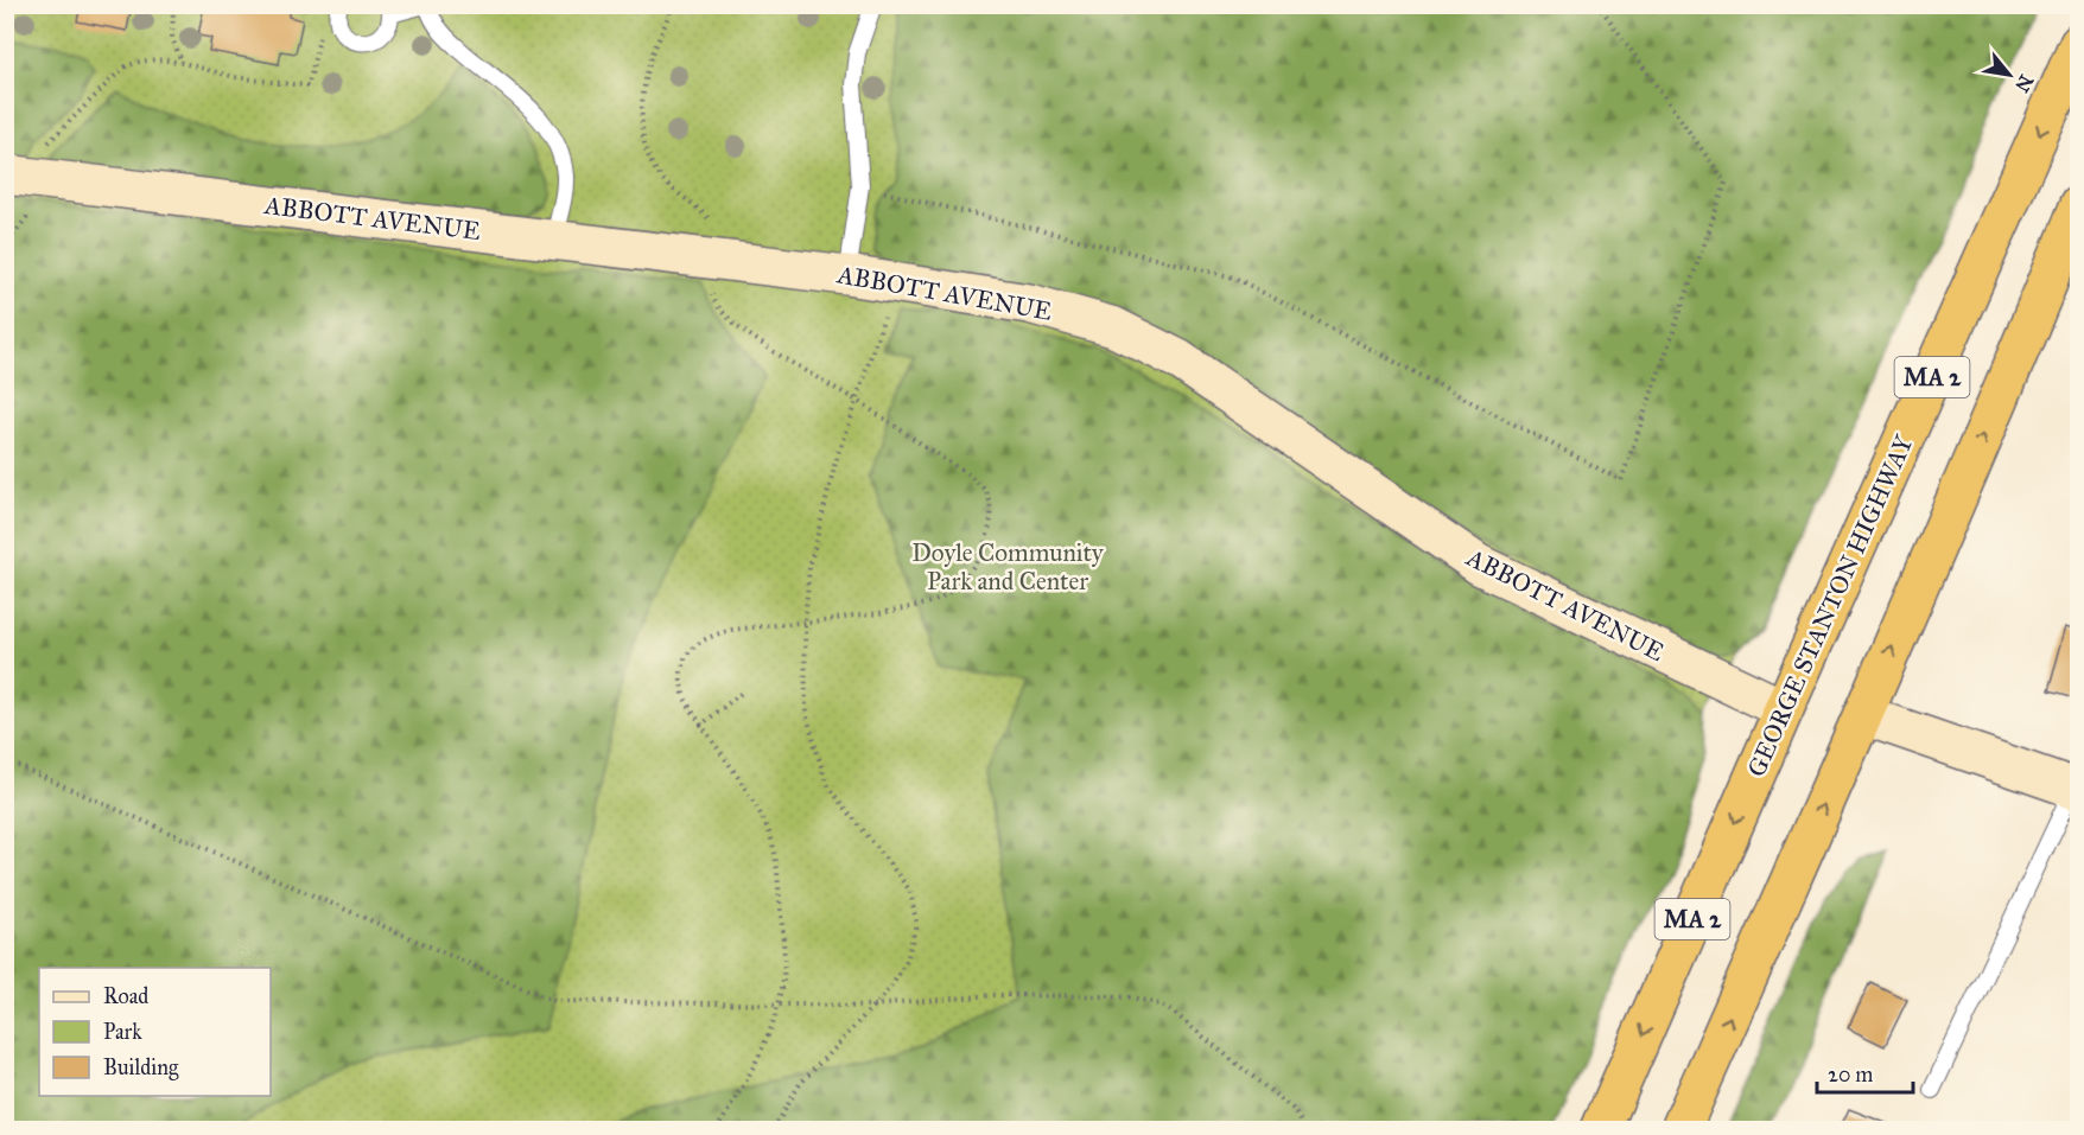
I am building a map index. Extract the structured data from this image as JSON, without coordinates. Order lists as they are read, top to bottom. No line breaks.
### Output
{"streets":{"highway":["MA 2","GEORGE STANTON HIGHWAY"],"street":["ABBOTT AVENUE"]},"crossings":[["ABBOTT AVENUE","GEORGE STANTON HIGHWAY"]],"parks":["Doyle Community Park and Center"],"legend":["Road","Park","Building"],"scale_bar":"20 m","north":"bottom right"}
